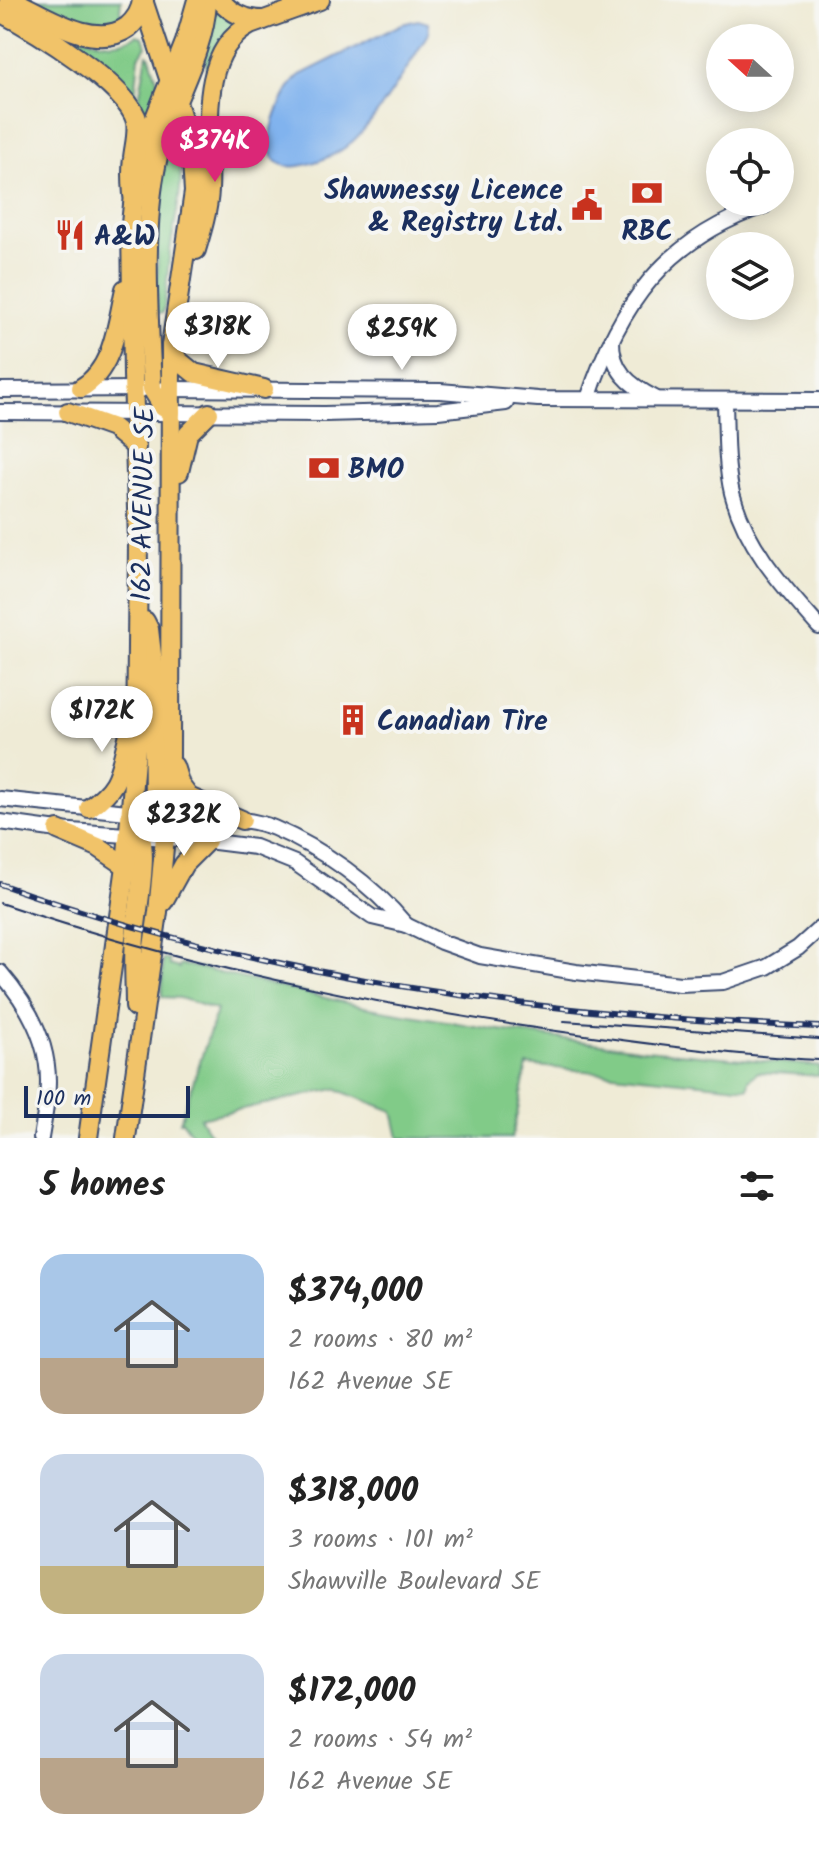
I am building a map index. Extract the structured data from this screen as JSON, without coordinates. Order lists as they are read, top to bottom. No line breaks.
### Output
{"streets":{"main road":["162 AVENUE SE"]},"places":{"bank":["RBC","BMO"],"public building":["Shawnessy Licence & Registry Ltd."],"restaurant":["A&W"],"building":["Canadian Tire"]},"scale_bar":"100 m","north":"left","page":{"price":["$374K","$318K","$259K","$172K","$232K"],"scale":"100 m","heading":"5 homes","list":[{"name":"$374,000","note":"2 rooms · 80 m² · 162 Avenue SE"},{"name":"$318,000","note":"3 rooms · 101 m² · Shawville Boulevard SE"},{"name":"$172,000","note":"2 rooms · 54 m² · 162 Avenue SE"}]}}
